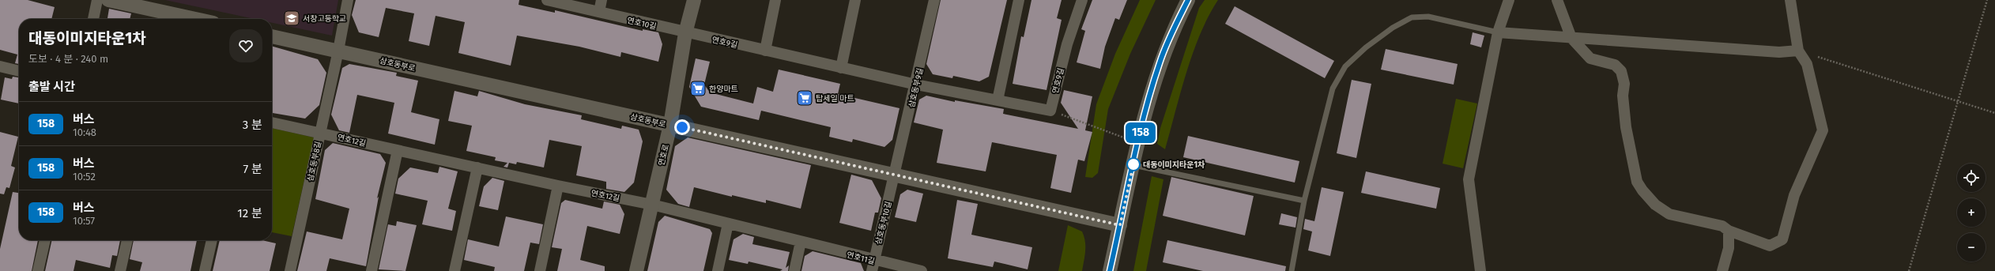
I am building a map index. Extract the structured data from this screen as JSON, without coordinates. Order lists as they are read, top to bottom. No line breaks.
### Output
{"streets":{"street":["연호10길","연호9길","삼호동부로","삼호동부9길","연호12길","연호로","삼호동부8길","삼호동부10길","연호11길"]},"crossings":[["연호10길","연호9길"],["연호10길","연호로"],["연호9길","삼호동부9길"],["연호9길","연호로"],["삼호동부로","삼호동부9길"],["삼호동부로","연호로"],["삼호동부로","삼호동부8길"],["삼호동부로","삼호동부10길"],["삼호동부9길","삼호동부10길"],["연호12길","연호로"],["연호12길","삼호동부8길"],["연호12길","연호11길"],["연호로","연호11길"],["삼호동부10길","연호11길"]],"places":{"school or university":["서창고등학교"],"supermarket":["한양마트","탑세일 마트"],"other":["대동이미지타운1차"]},"lines":["bus line 158"],"page":{"on_map":"158","heading":[["대동이미지타운1차","도보 · 4 분 · 240 m"],"출발 시간"],"list":[{"mark":"158","name":"버스","note":"10:48","value":"3 분"},{"mark":"158","name":"버스","note":"10:52","value":"7 분"},{"mark":"158","name":"버스","note":"10:57","value":"12 분"}],"map_buttons":["+","−"]}}
